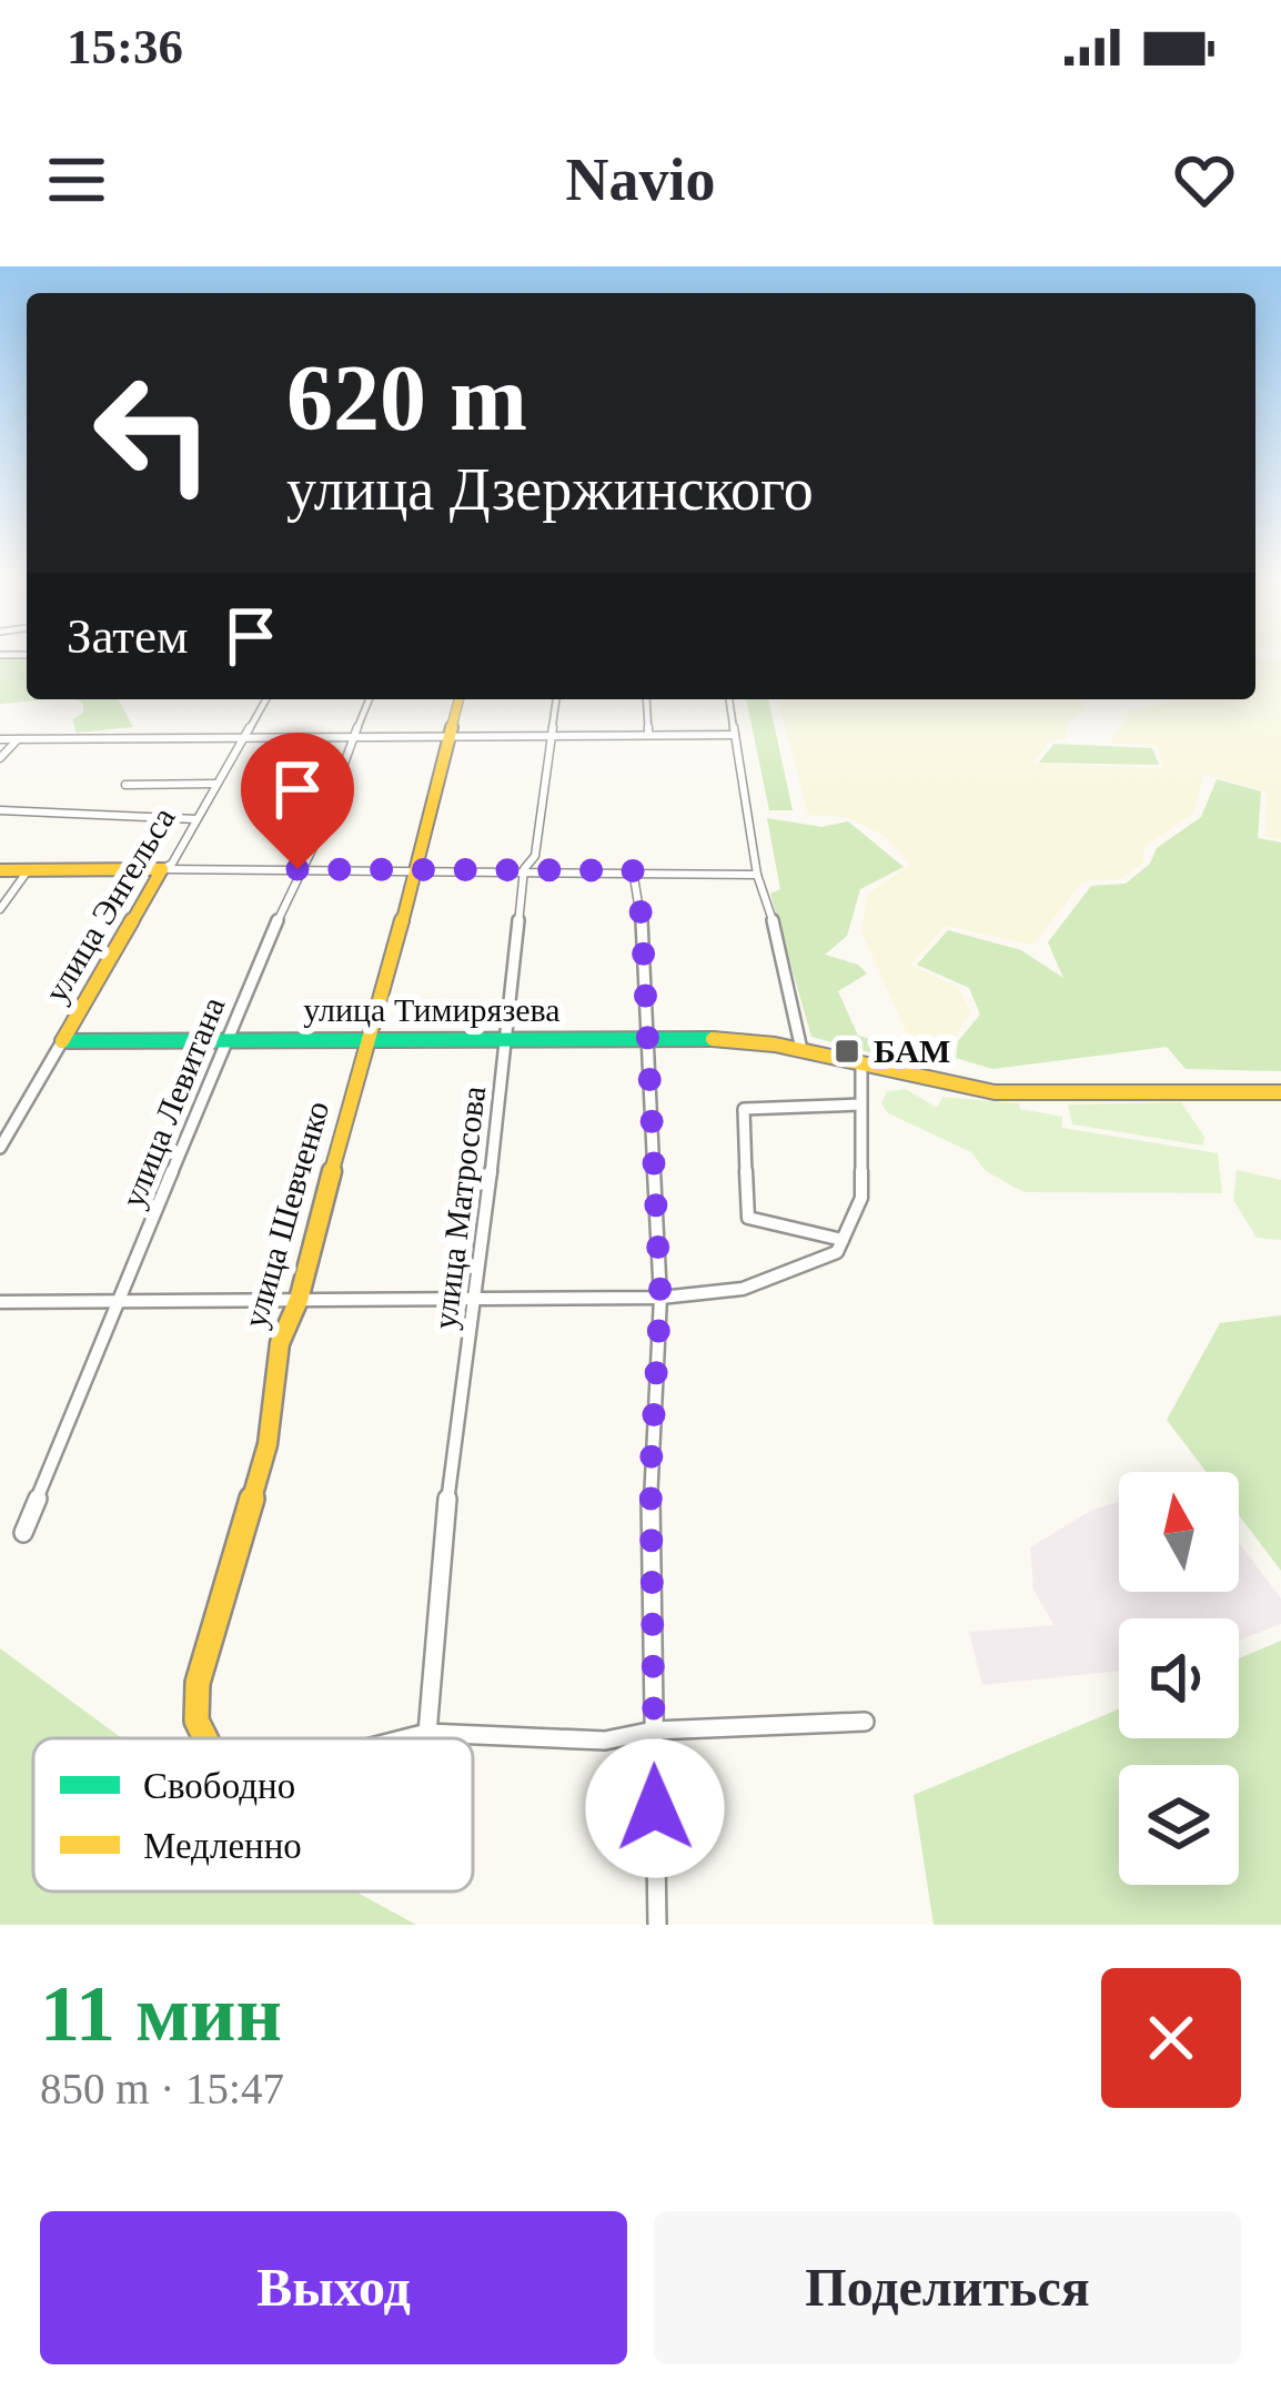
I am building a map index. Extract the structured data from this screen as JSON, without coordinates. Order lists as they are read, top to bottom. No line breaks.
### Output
{"streets":{"street":["улица Энгельса","улица Тимирязева","улица Левитана","улица Матросова","улица Шевченко"]},"crossings":[["улица Энгельса","улица Тимирязева"],["улица Тимирязева","улица Левитана"],["улица Тимирязева","улица Матросова"],["улица Тимирязева","улица Шевченко"]],"places":{"transit":["БАМ"]},"legend":["Свободно","Медленно"],"north":"top","page":{"status":"15:36","header":"Navio","turn":["620 m","улица Дзержинского"],"then":"Затем","heading":["11 мин","850 m · 15:47"],"buttons":["Выход","Поделиться"]}}
